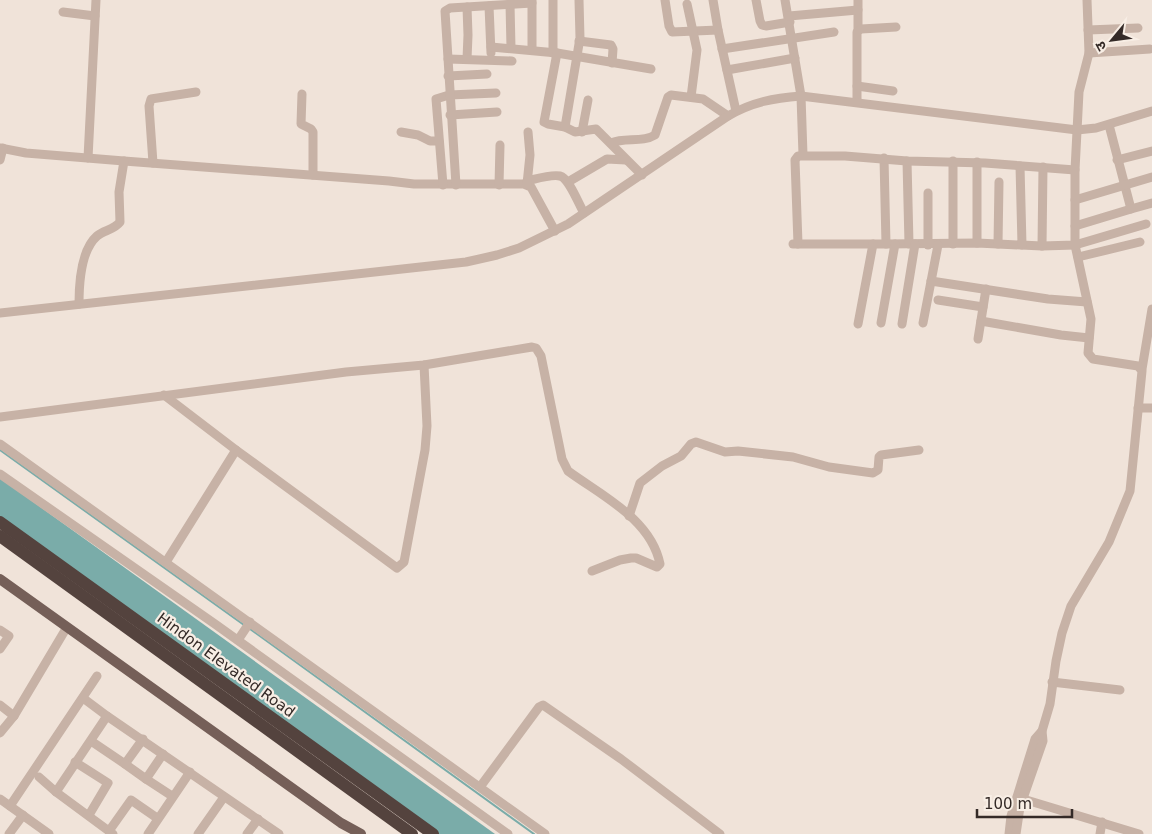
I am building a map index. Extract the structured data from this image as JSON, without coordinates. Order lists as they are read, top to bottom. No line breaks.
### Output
{"streets":{"highway":["Hindon Elevated Road"]},"scale_bar":"100 m","north":"bottom left"}
